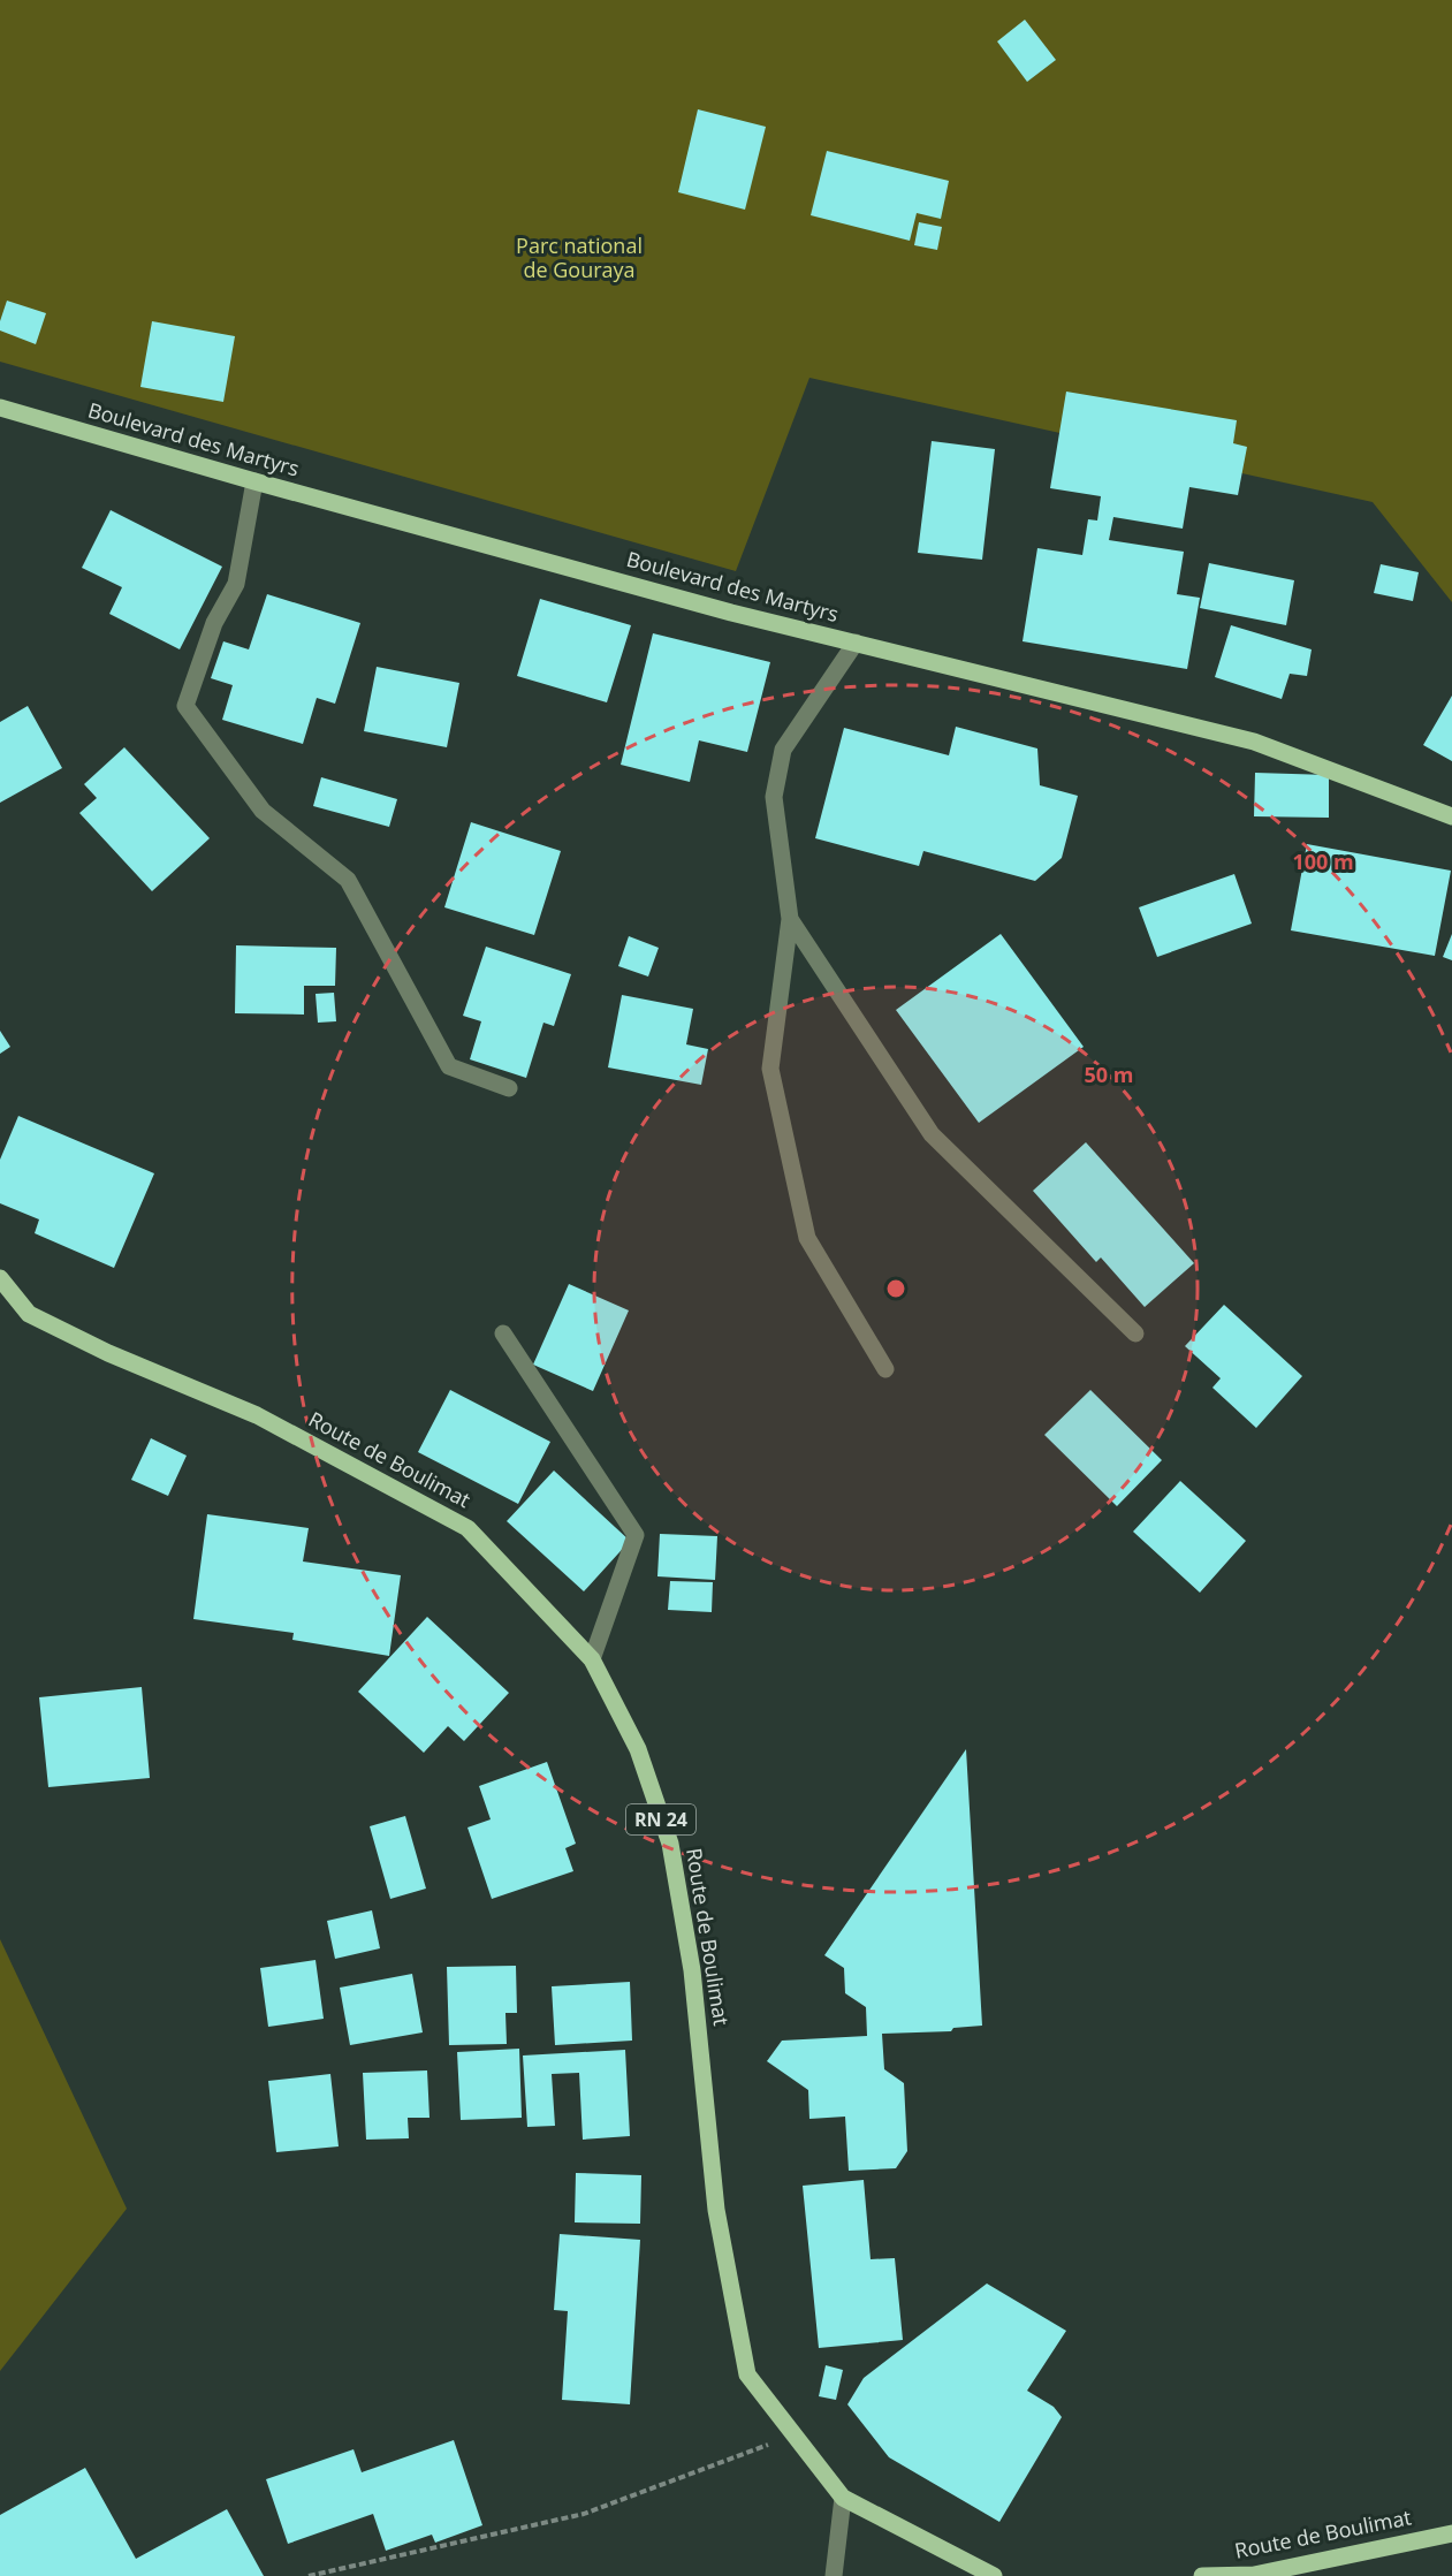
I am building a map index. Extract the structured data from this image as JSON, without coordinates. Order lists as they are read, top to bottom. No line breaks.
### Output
{"streets":{"main road":["Boulevard des Martyrs","Route de Boulimat","RN 24"]},"parks":["Parc national de Gouraya"],"rings":["100 m","50 m"]}
